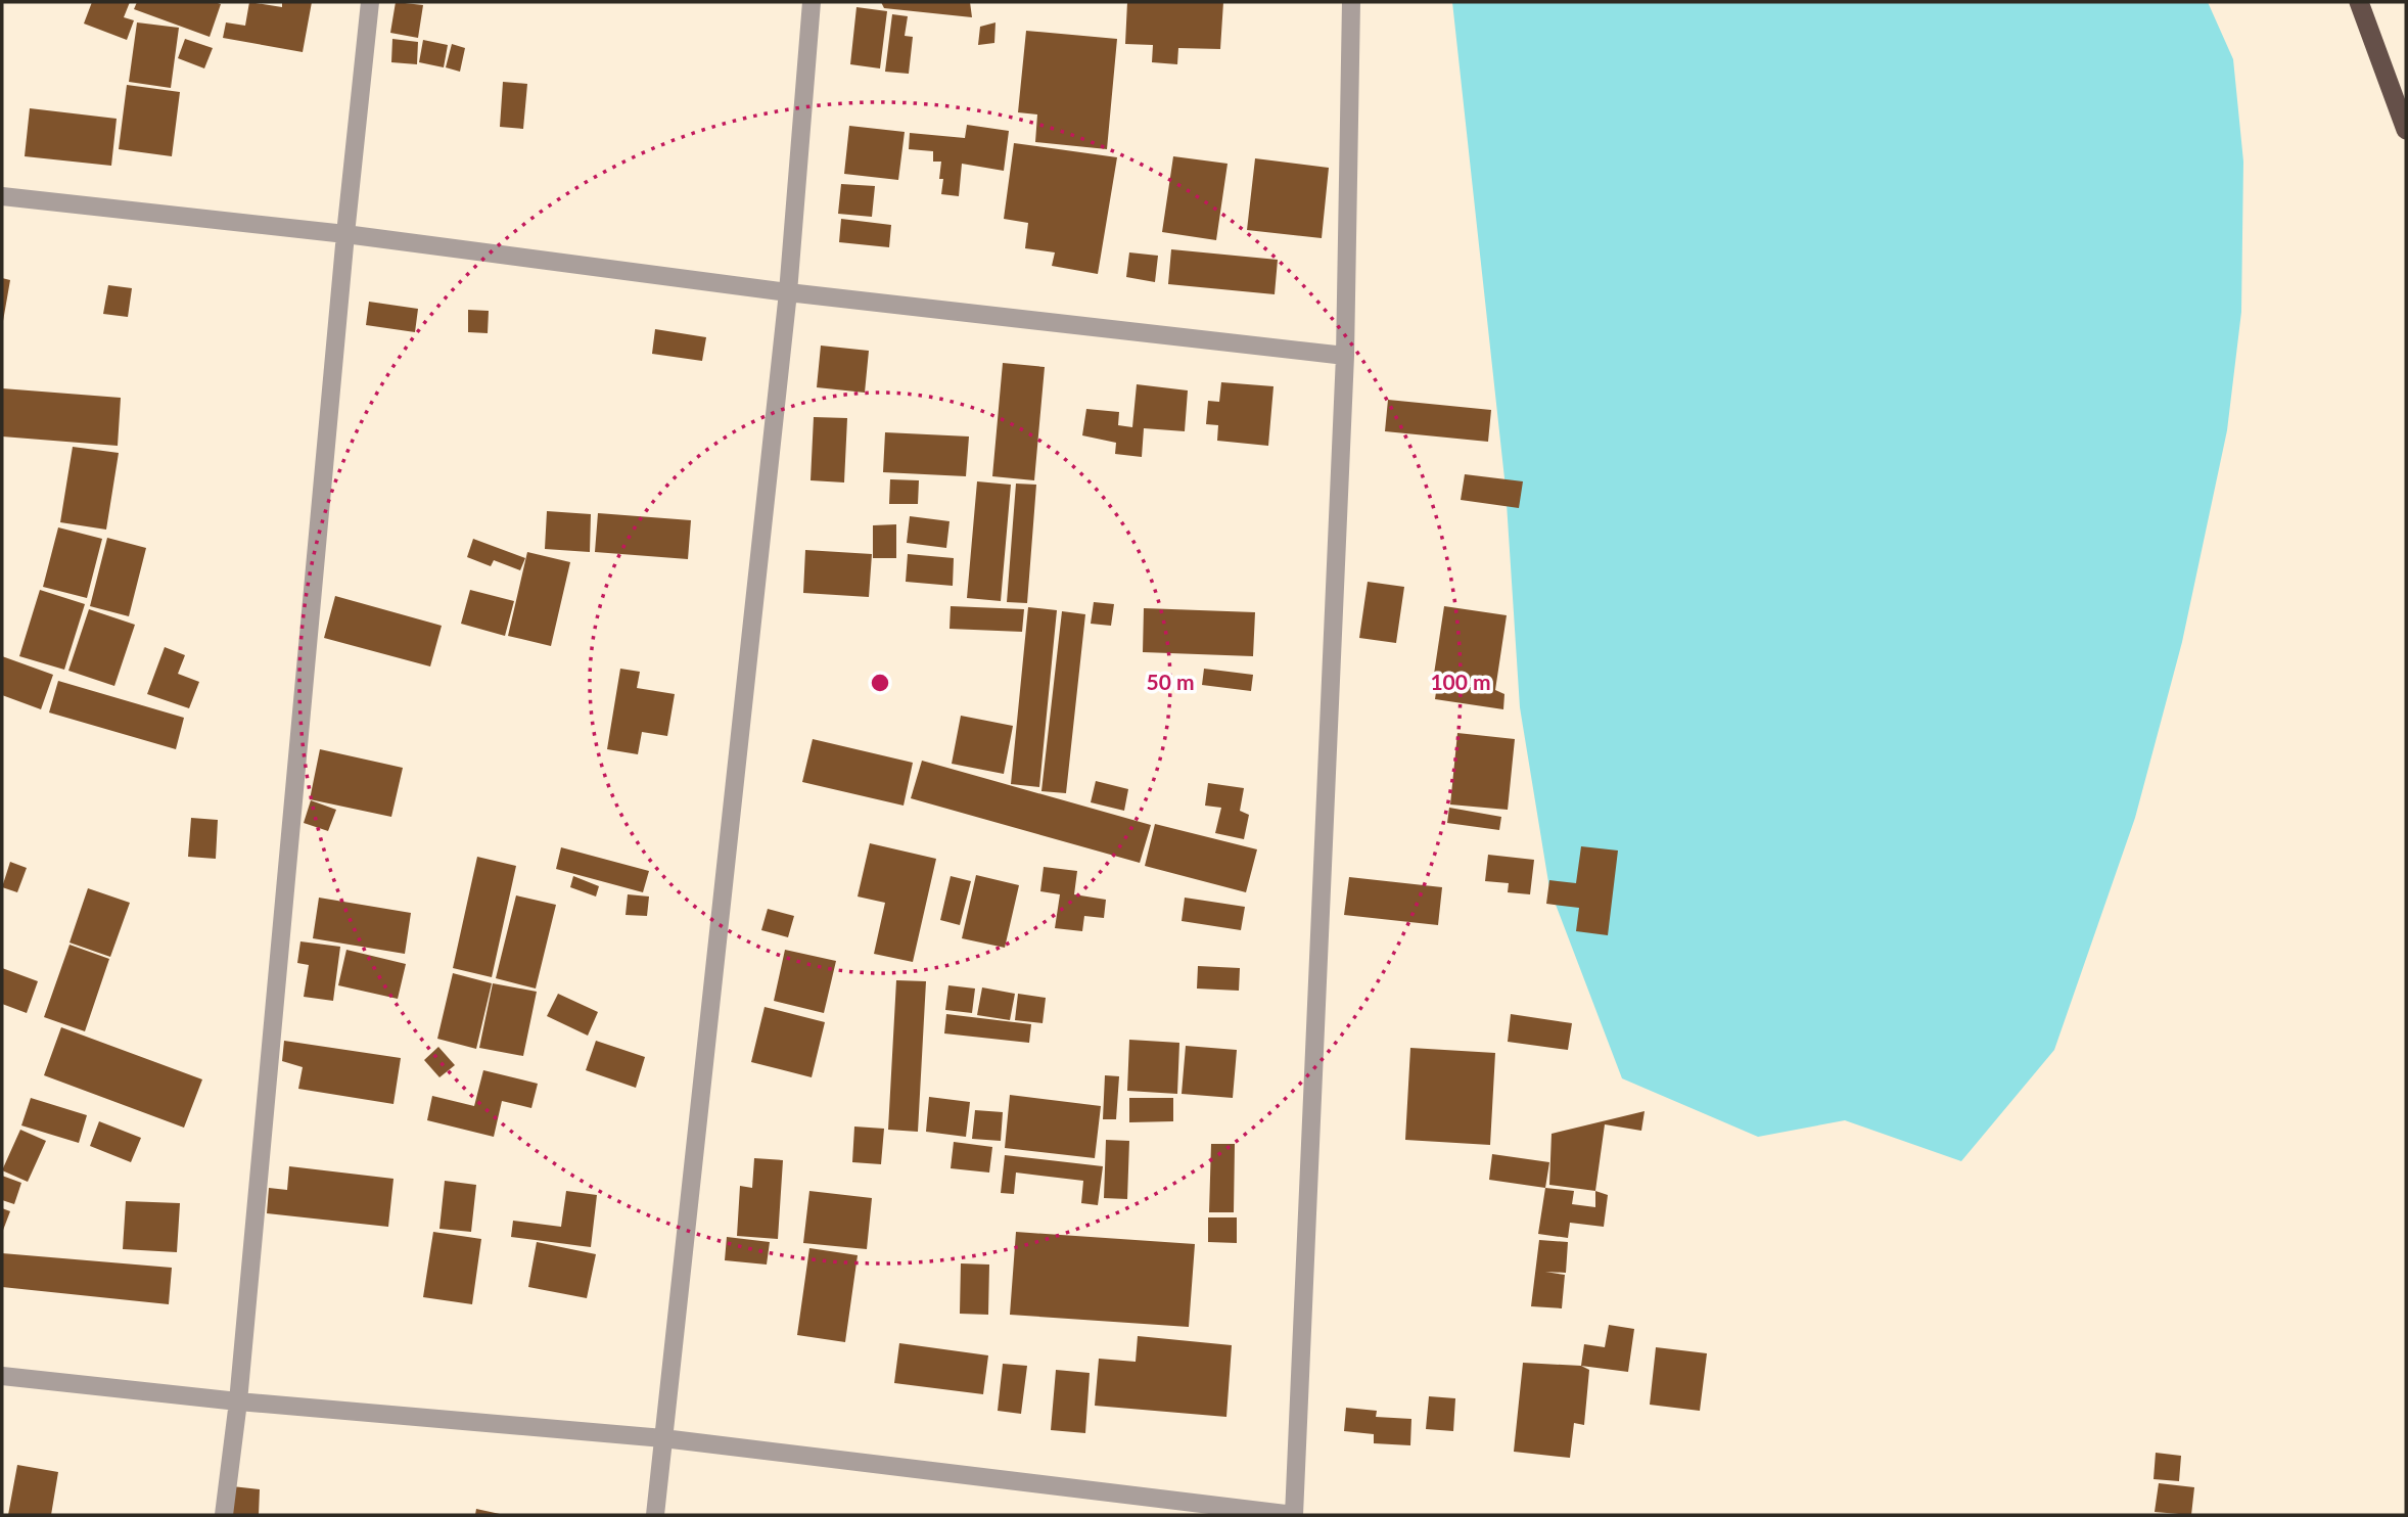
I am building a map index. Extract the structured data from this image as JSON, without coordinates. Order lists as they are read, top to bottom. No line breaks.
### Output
{"rings":["50 m","100 m"]}
